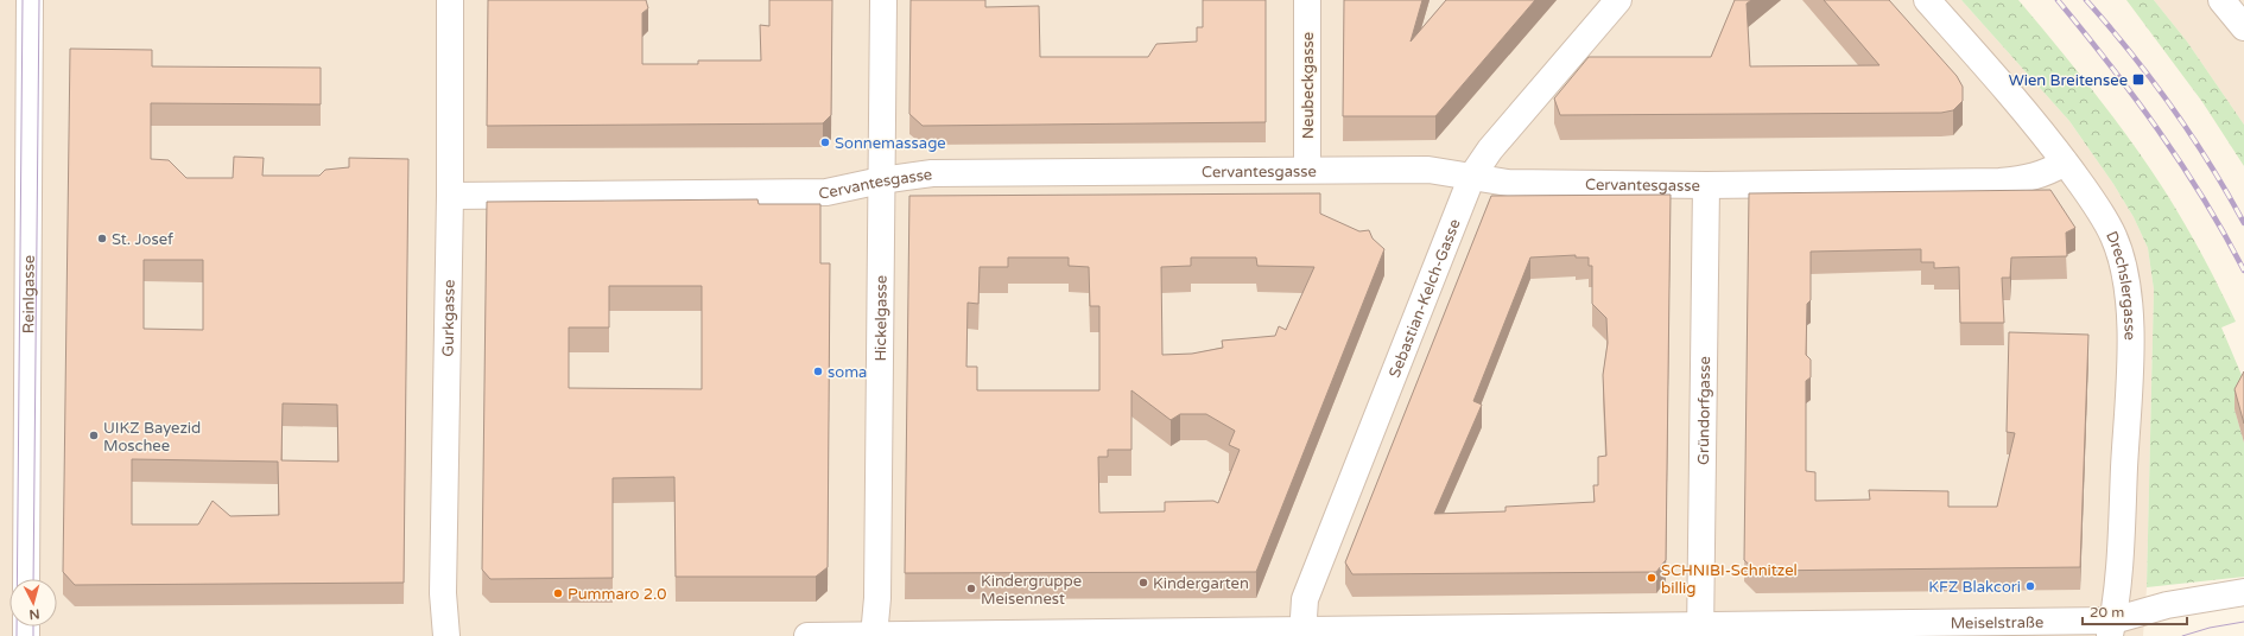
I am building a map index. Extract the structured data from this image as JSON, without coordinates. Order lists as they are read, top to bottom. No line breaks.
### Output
{"streets":{"street":["Neubeckgasse","Cervantesgasse","Drechslergasse","Reinlgasse","Sebastian-Kelch-Gasse","Gurkgasse","Hickelgasse","Gründorfgasse","Meiselstraße"]},"crossings":[["Neubeckgasse","Cervantesgasse"],["Cervantesgasse","Drechslergasse"],["Cervantesgasse","Sebastian-Kelch-Gasse"],["Cervantesgasse","Gurkgasse"],["Cervantesgasse","Hickelgasse"],["Cervantesgasse","Gründorfgasse"],["Drechslergasse","Meiselstraße"],["Sebastian-Kelch-Gasse","Meiselstraße"],["Hickelgasse","Meiselstraße"],["Gründorfgasse","Meiselstraße"]],"places":{"transit":["Wien Breitensee"],"other":["Sonnemassage","St. Josef","soma","UIKZ Bayezid Moschee","SCHNIBI-Schnitzel billig","Kindergarten","KFZ Blakcori","Kindergruppe Meisennest","Pummaro 2.0"]},"scale_bar":"20 m","north":"bottom"}
